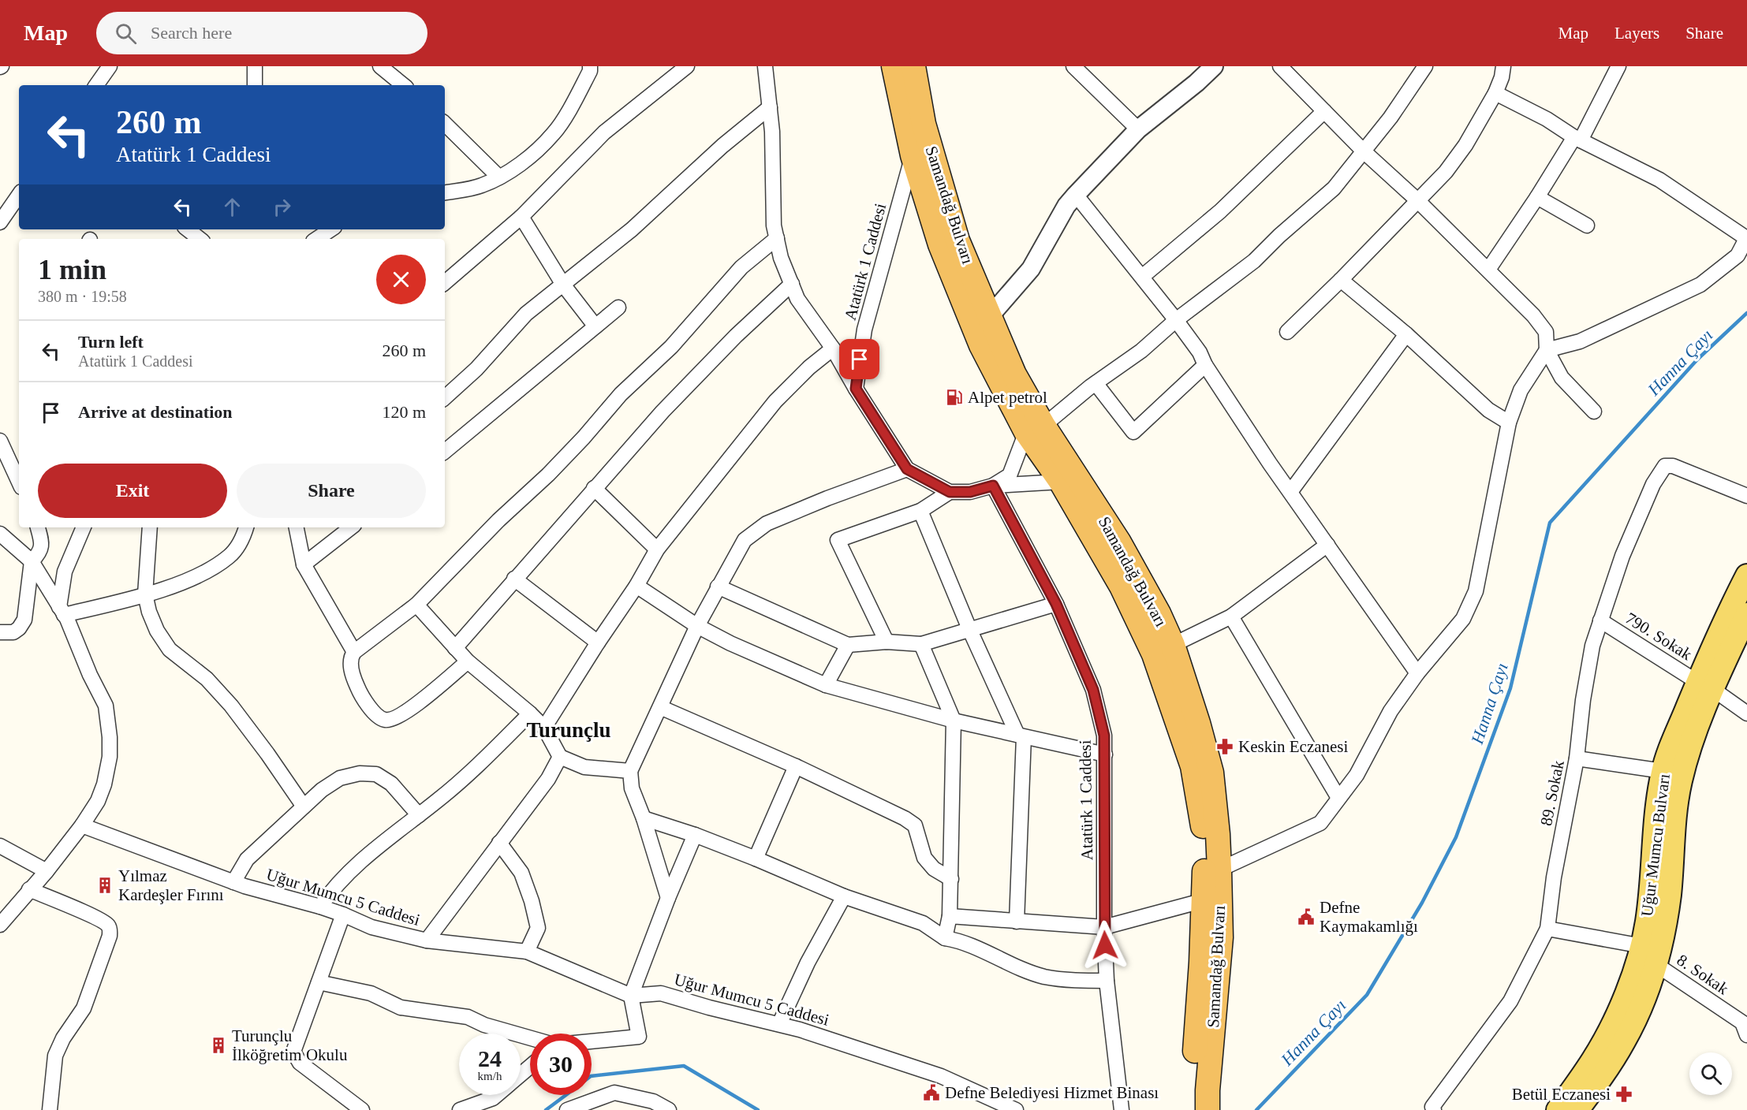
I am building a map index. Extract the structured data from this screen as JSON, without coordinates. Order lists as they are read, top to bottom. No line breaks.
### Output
{"streets":{"highway":["Samandağ Bulvarı"],"main road":["Uğur Mumcu Bulvarı"],"street":["Atatürk 1 Caddesi","790. Sokak","89. Sokak","Uğur Mumcu 5 Caddesi","8. Sokak"]},"crossings":[["Samandağ Bulvarı","Atatürk 1 Caddesi"],["790. Sokak","89. Sokak"],["790. Sokak","Uğur Mumcu Bulvarı"],["Uğur Mumcu Bulvarı","8. Sokak"]],"districts":["Turunçlu"],"water":["Hanna Çayı"],"places":{"fuel station":["Alpet petrol"],"pharmacy":["Keskin Eczanesi","Betül Eczanesi"],"building":["Yılmaz Kardeşler Fırını","Turunçlu İlköğretim Okulu"],"public building":["Defne Kaymakamlığı","Defne Belediyesi Hizmet Binası"]},"page":{"header":"Map","search":"Search here","nav":["Map","Layers","Share"],"turn":["260 m","Atatürk 1 Caddesi"],"heading":["1 min","380 m · 19:58"],"list":[{"name":"Turn left","note":"Atatürk 1 Caddesi","value":"260 m"},{"name":"Arrive at destination","value":"120 m"}],"buttons":["Exit","Share"],"speed":"24 km/h","limit":"30"}}
